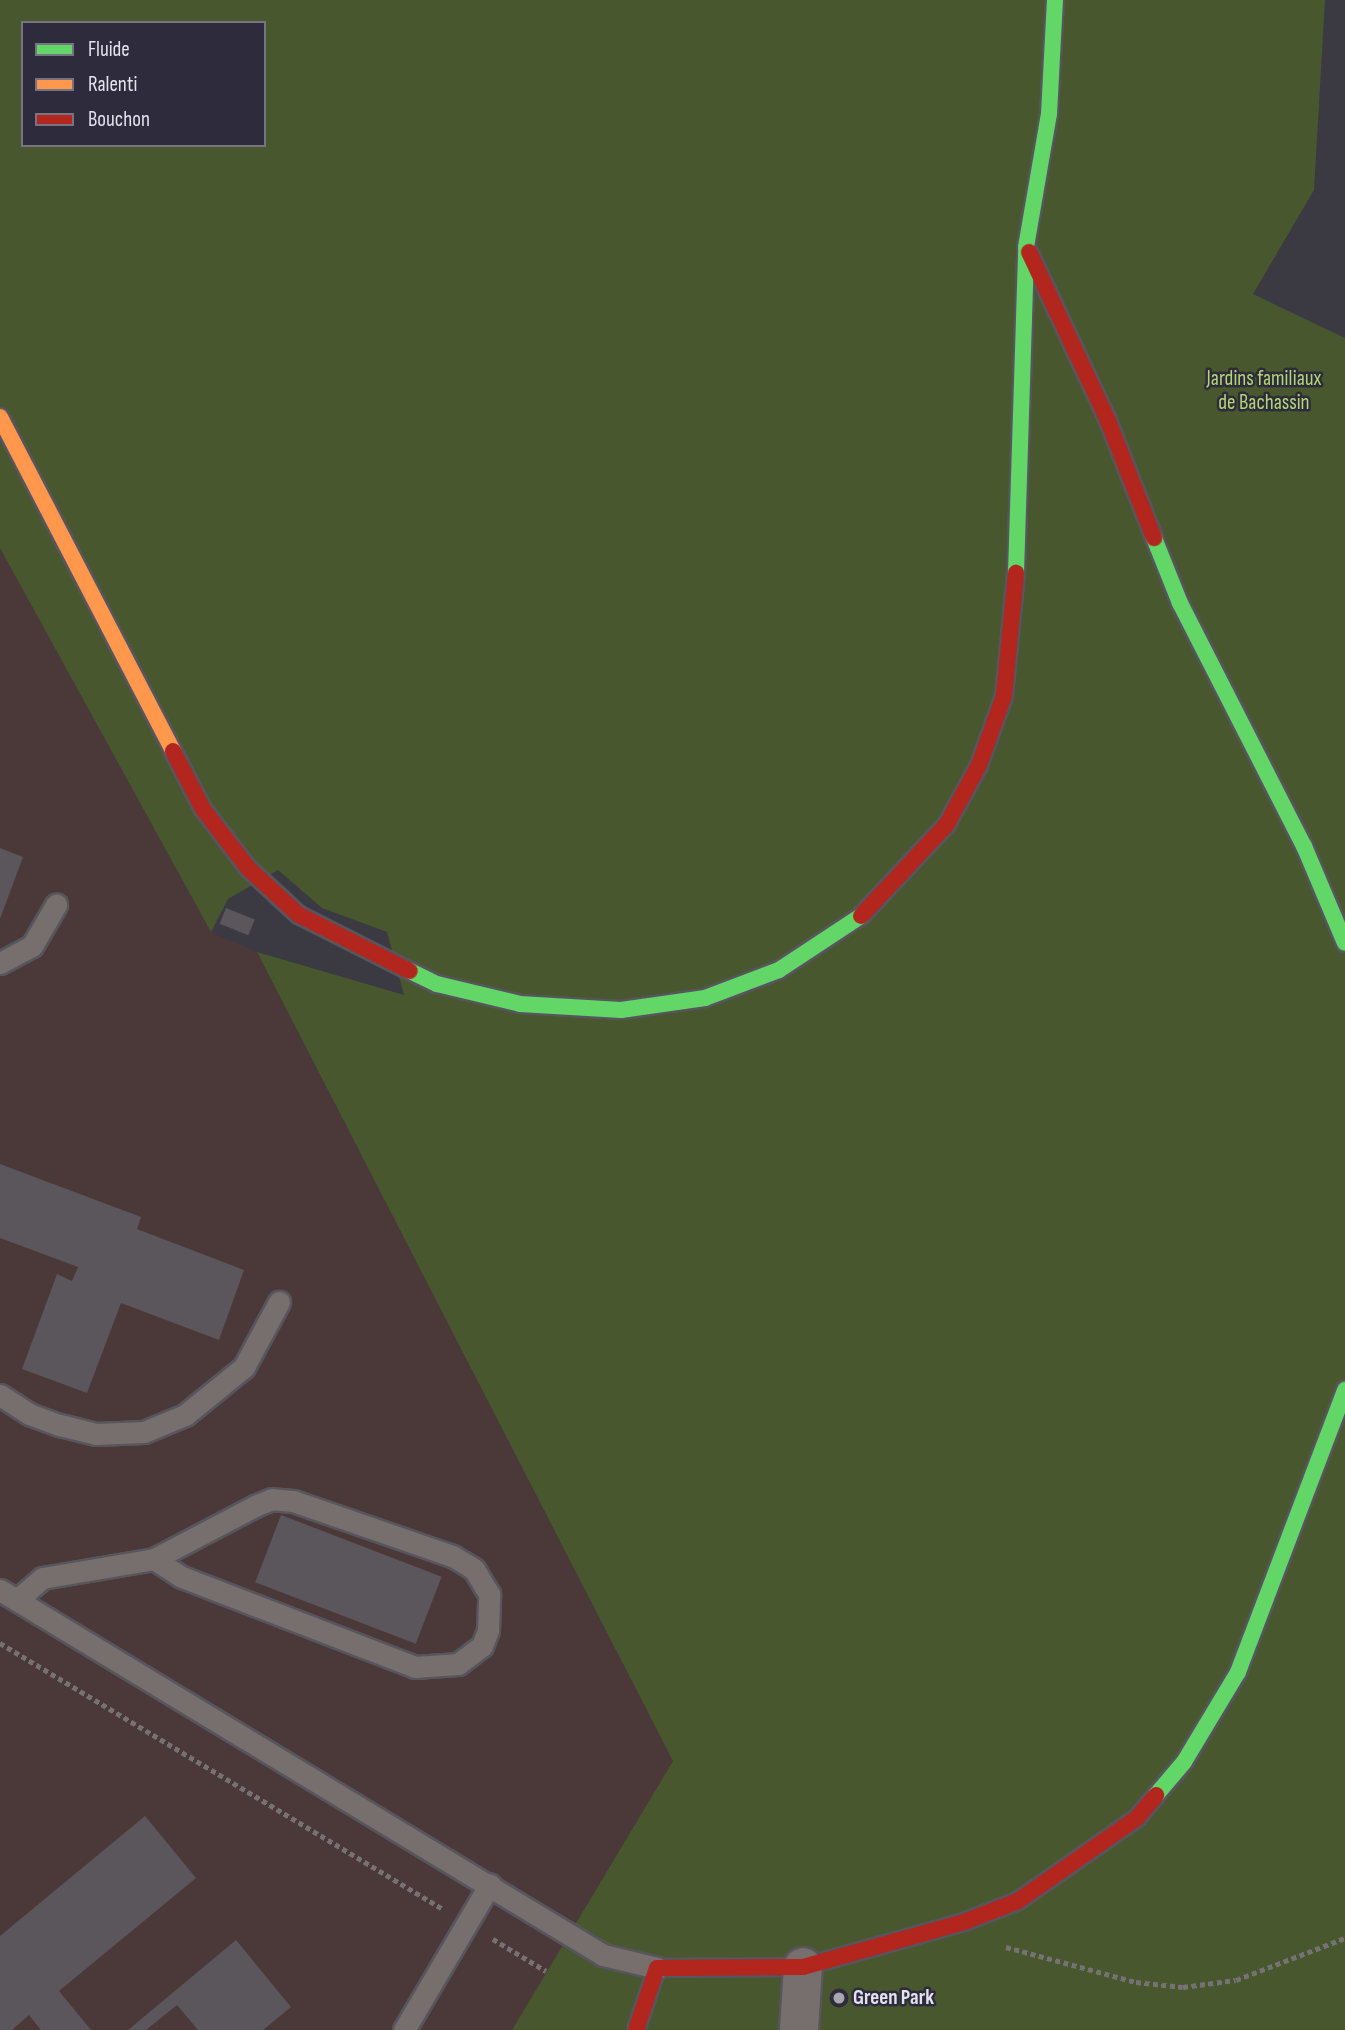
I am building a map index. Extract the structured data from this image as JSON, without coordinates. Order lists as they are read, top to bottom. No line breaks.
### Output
{"parks":["Jardins familiaux de Bachassin"],"places":["Green Park"],"legend":["Fluide","Ralenti","Bouchon"]}
